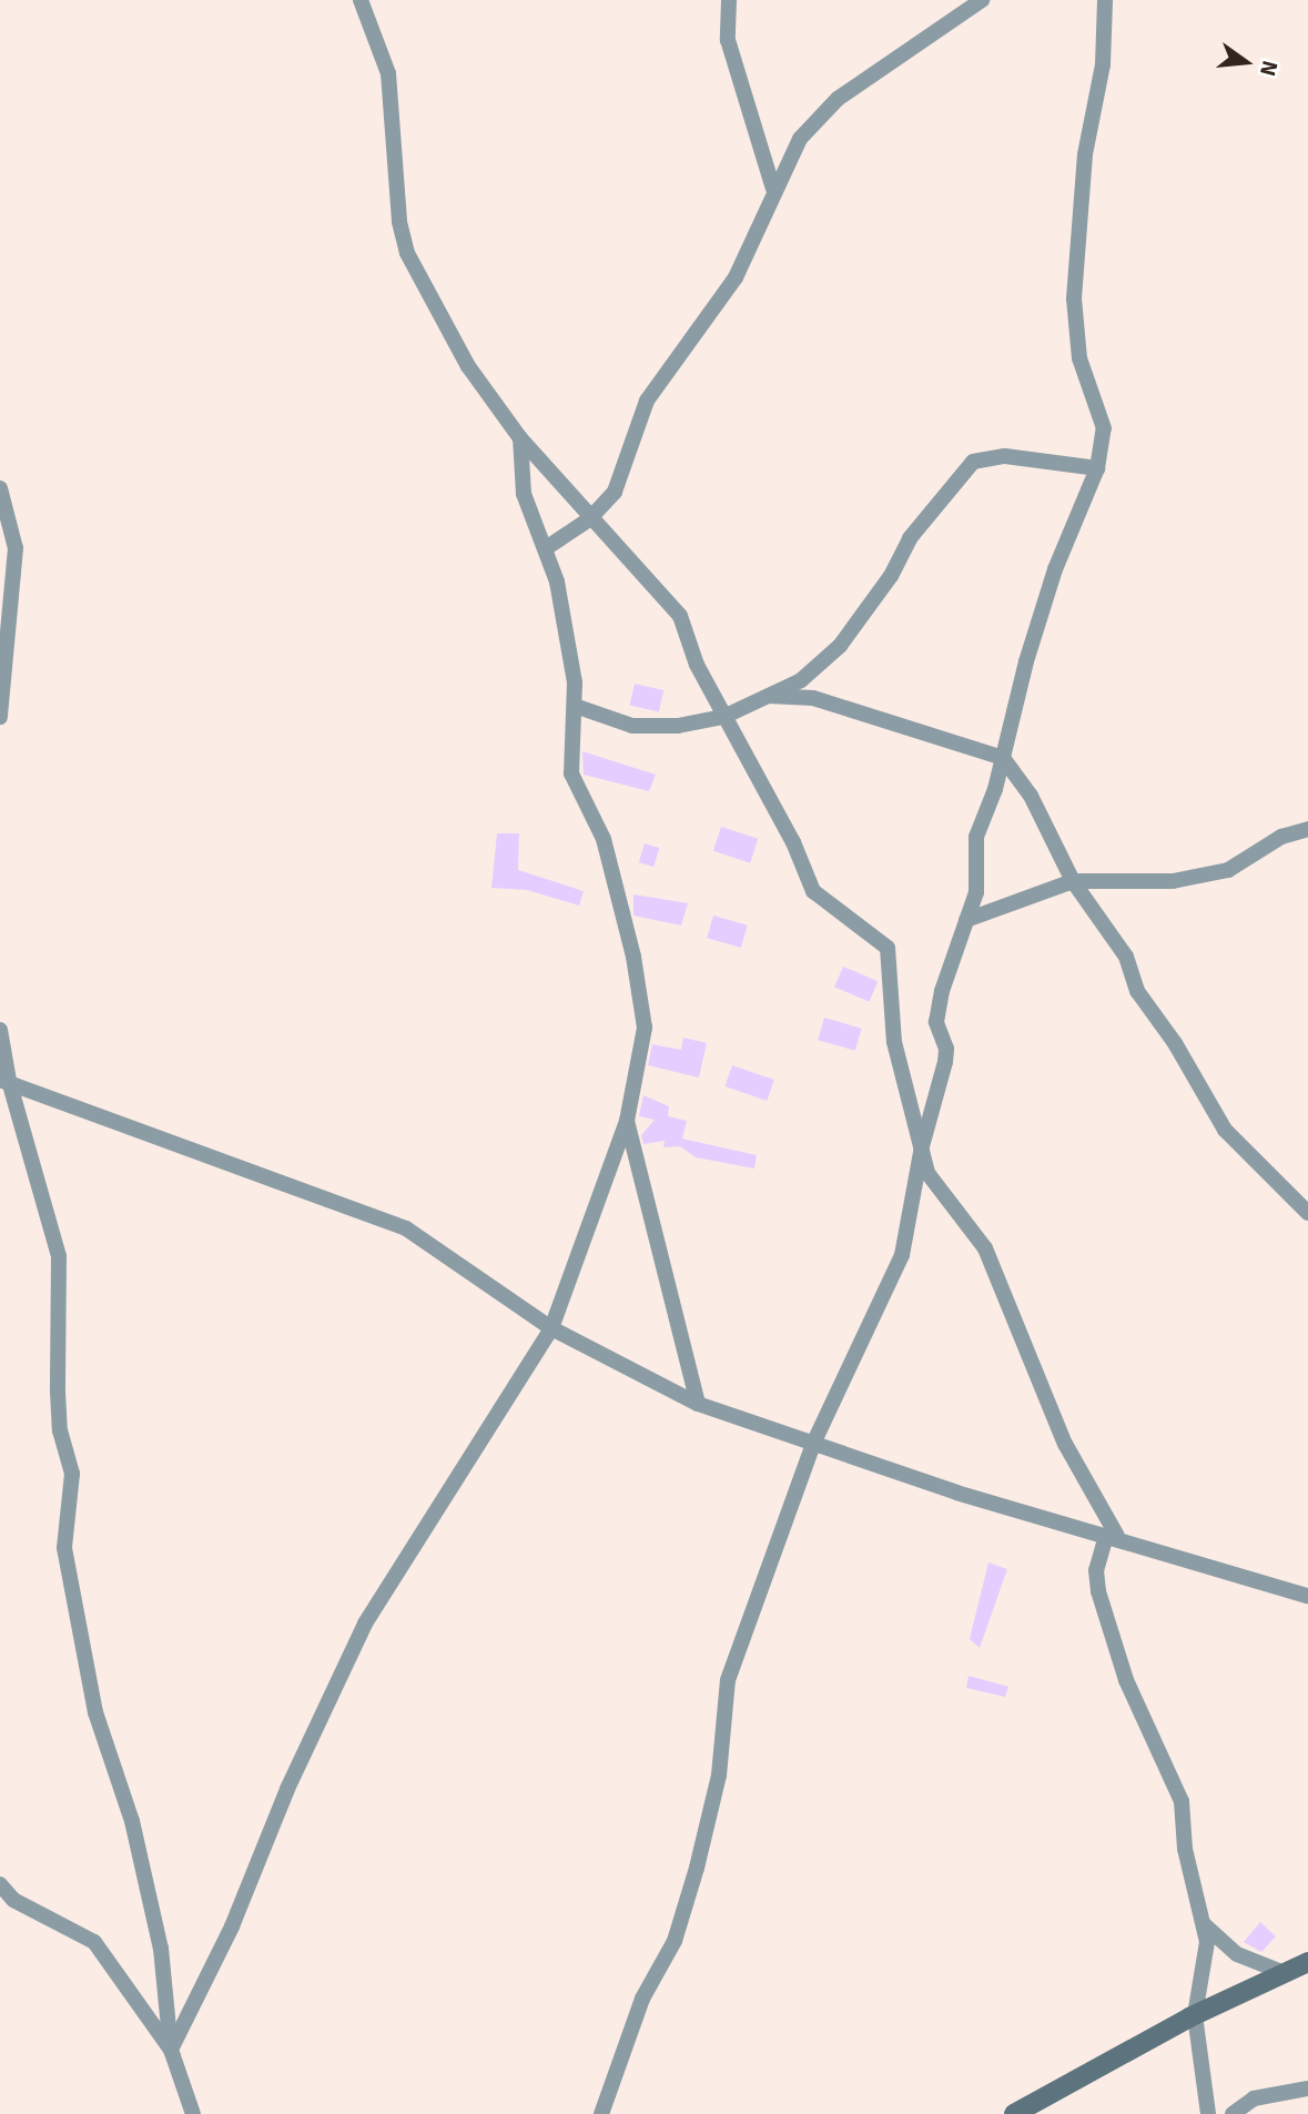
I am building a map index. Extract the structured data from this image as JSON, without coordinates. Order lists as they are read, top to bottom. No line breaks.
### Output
{"north":"right"}
